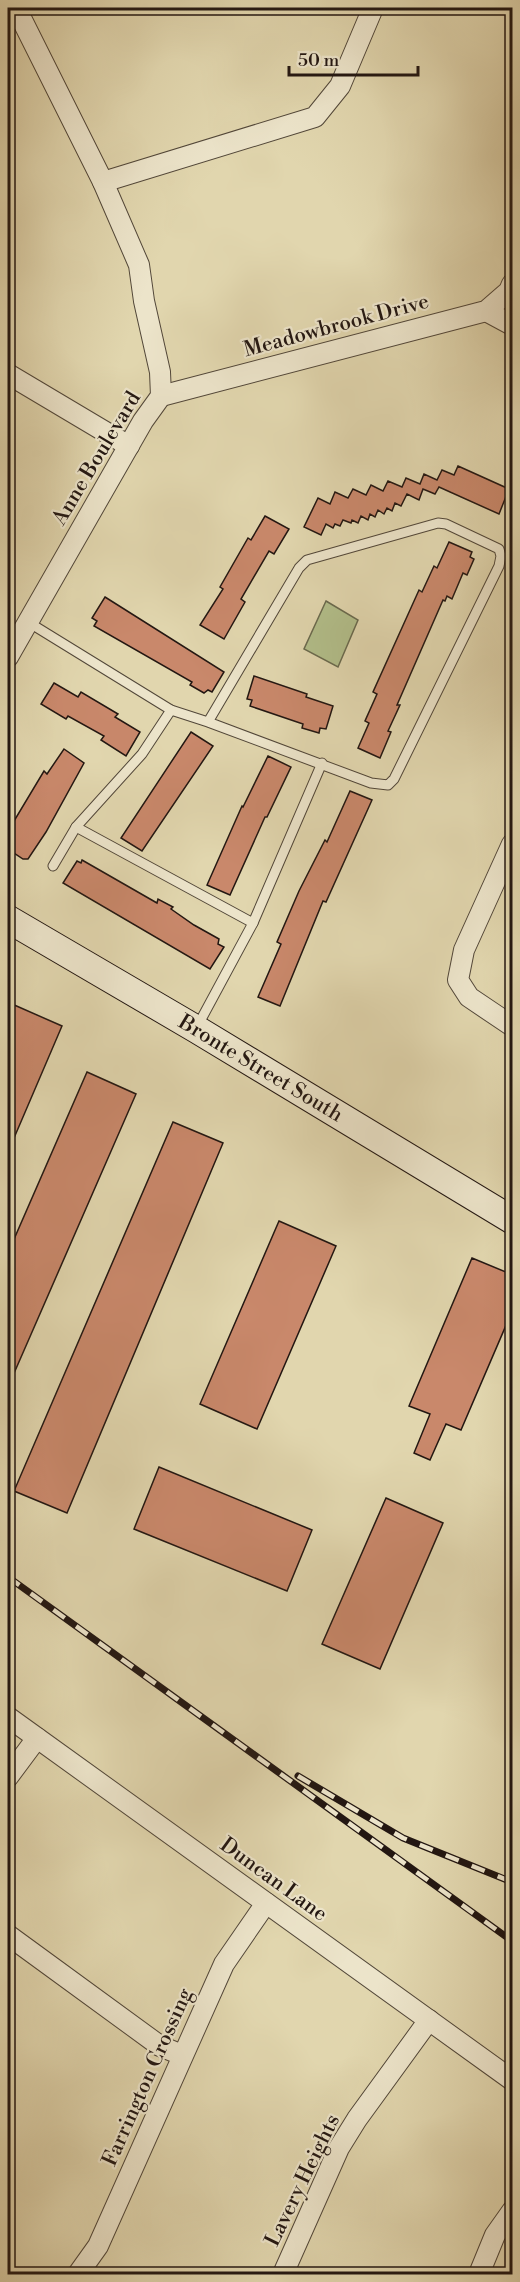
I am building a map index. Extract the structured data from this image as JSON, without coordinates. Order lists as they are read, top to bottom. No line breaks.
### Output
{"streets":{"main road":["Bronte Street South"],"street":["Meadowbrook Drive","Anne Boulevard","Duncan Lane","Farrington Crossing","Lavery Heights"]},"crossings":[["Meadowbrook Drive","Anne Boulevard"],["Duncan Lane","Farrington Crossing"],["Duncan Lane","Lavery Heights"]],"scale_bar":"50 m"}
